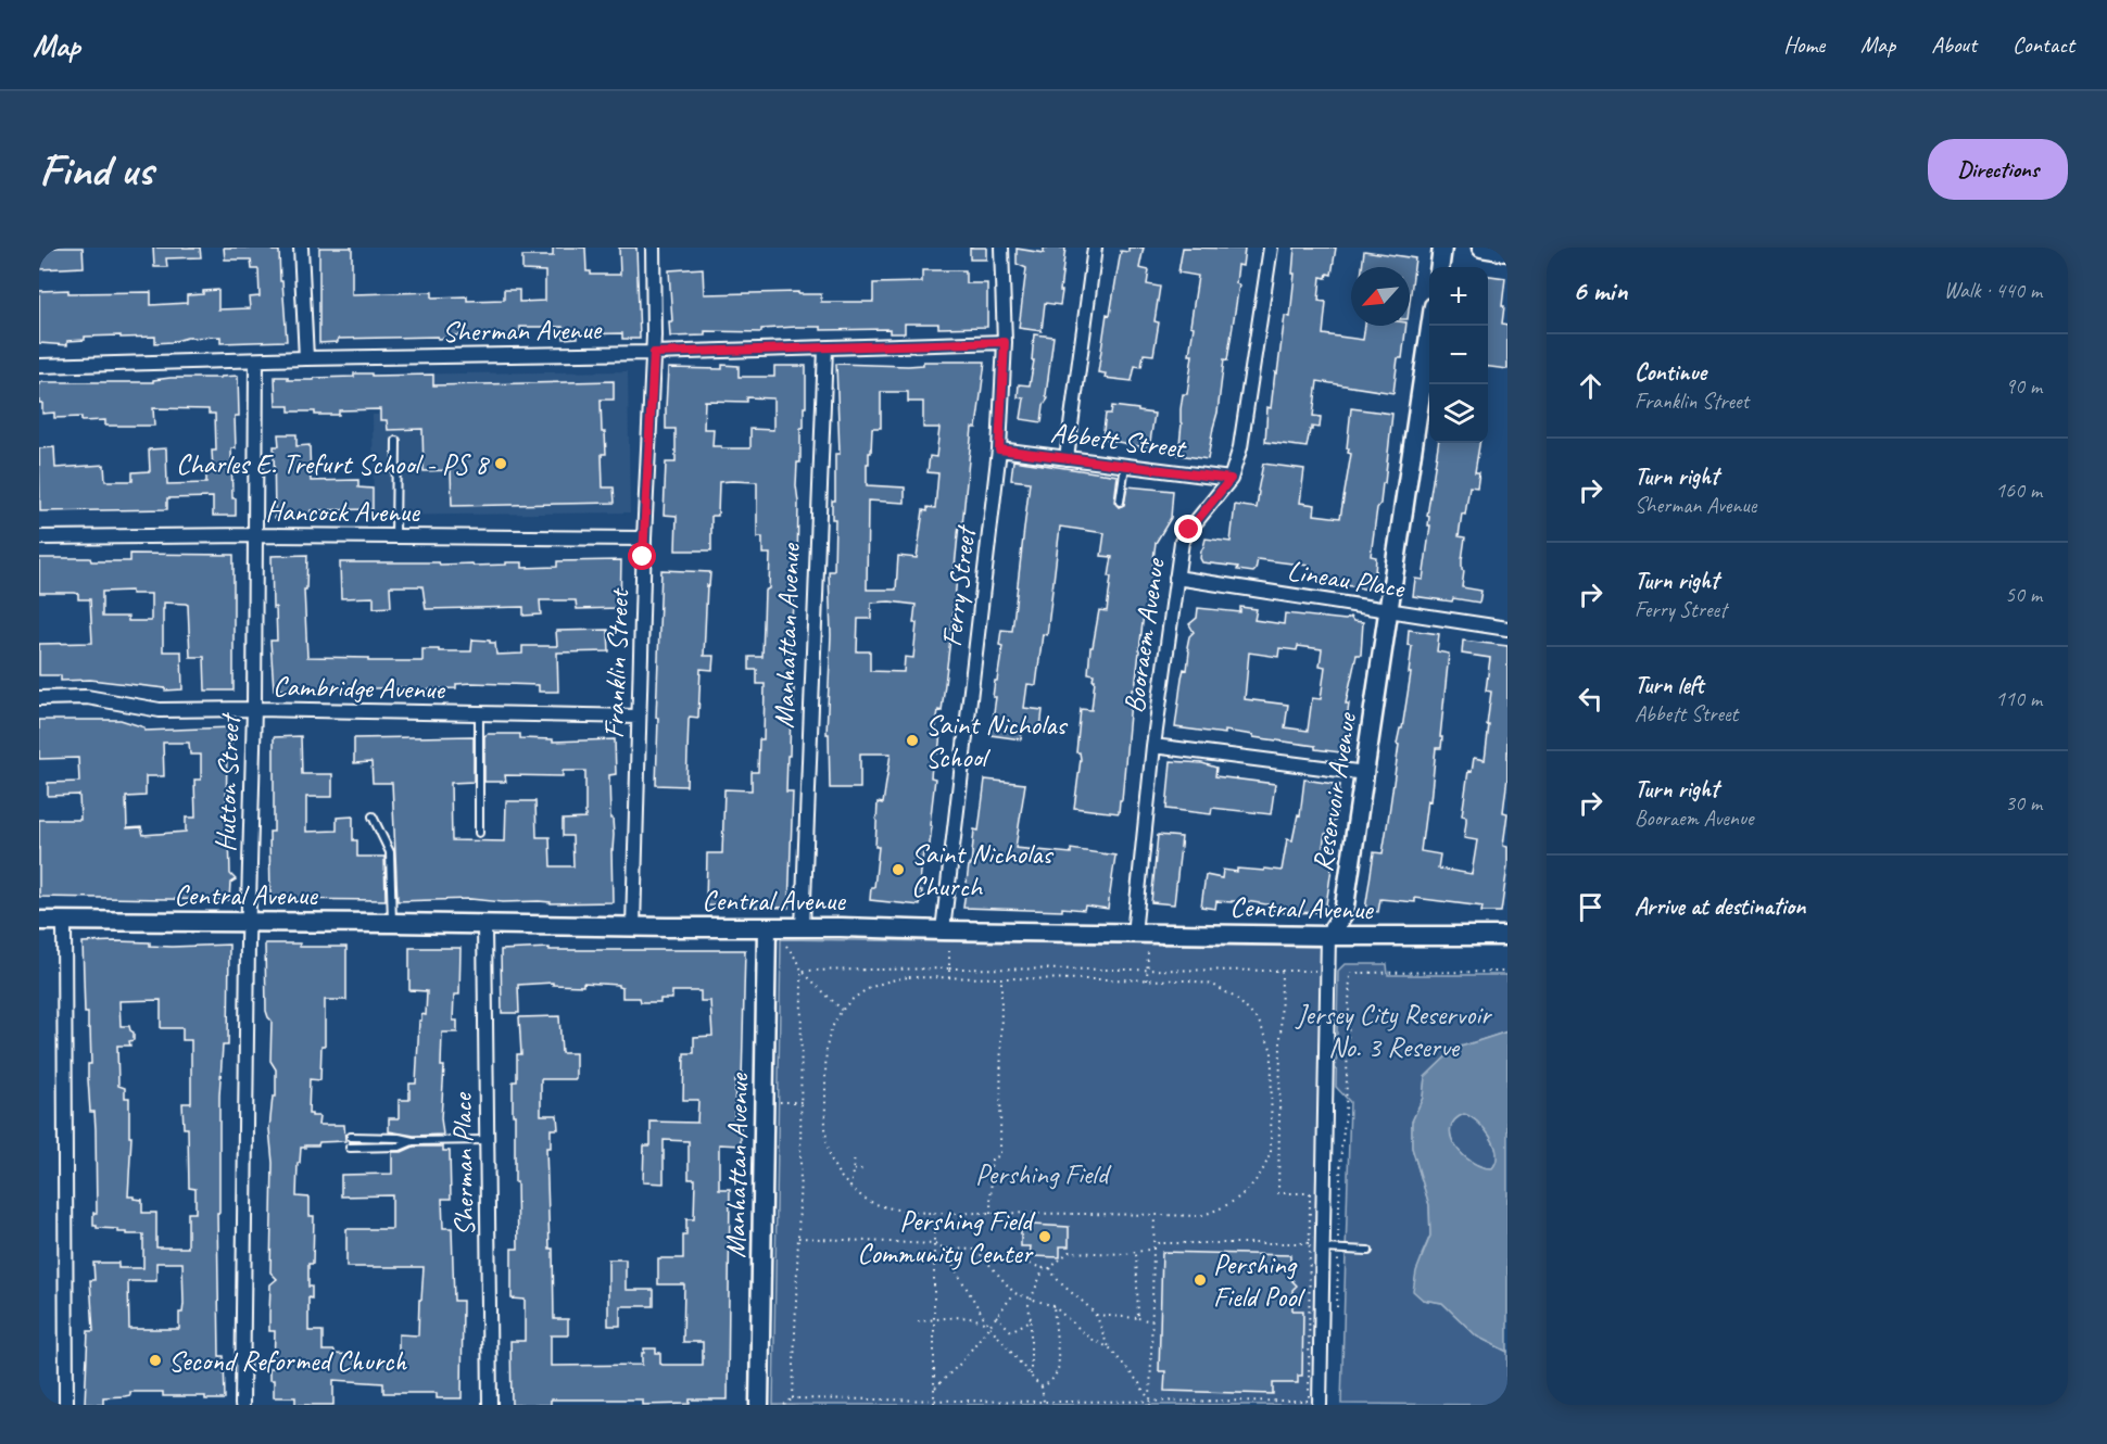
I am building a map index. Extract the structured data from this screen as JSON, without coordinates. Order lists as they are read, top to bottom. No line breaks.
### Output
{"streets":{"main road":["Manhattan Avenue","Reservoir Avenue","Central Avenue"],"street":["Sherman Avenue","Abbett Street","Hancock Avenue","Lineau Place","Ferry Street","Booraem Avenue","Franklin Street","Cambridge Avenue","Hutton Street","Sherman Place"]},"crossings":[["Sherman Avenue","Ferry Street"],["Sherman Avenue","Manhattan Avenue"],["Sherman Avenue","Franklin Street"],["Sherman Avenue","Hutton Street"],["Abbett Street","Ferry Street"],["Abbett Street","Booraem Avenue"],["Hancock Avenue","Franklin Street"],["Hancock Avenue","Hutton Street"],["Lineau Place","Booraem Avenue"],["Lineau Place","Reservoir Avenue"],["Ferry Street","Central Avenue"],["Manhattan Avenue","Central Avenue"],["Booraem Avenue","Central Avenue"],["Franklin Street","Cambridge Avenue"],["Franklin Street","Central Avenue"],["Cambridge Avenue","Hutton Street"],["Hutton Street","Central Avenue"],["Reservoir Avenue","Central Avenue"],["Central Avenue","Sherman Place"]],"parks":["Jersey City Reservoir No. 3 Reserve","Pershing Field"],"places":["Charles E. Trefurt School - PS 8","Saint Nicholas School","Saint Nicholas Church","Pershing Field Community Center","Pershing Field Pool","Second Reformed Church"],"north":"bottom left","page":{"header":"Map","nav":["Home","Map","About","Contact"],"buttons":"Directions","title":"Find us","heading":["6 min","Walk · 440 m"],"map_buttons":["+","−"],"list":[["Continue","Franklin Street","90 m"],["Turn right","Sherman Avenue","160 m"],["Turn right","Ferry Street","50 m"],["Turn left","Abbett Street","110 m"],["Turn right","Booraem Avenue","30 m"],"Arrive at destination"]}}
